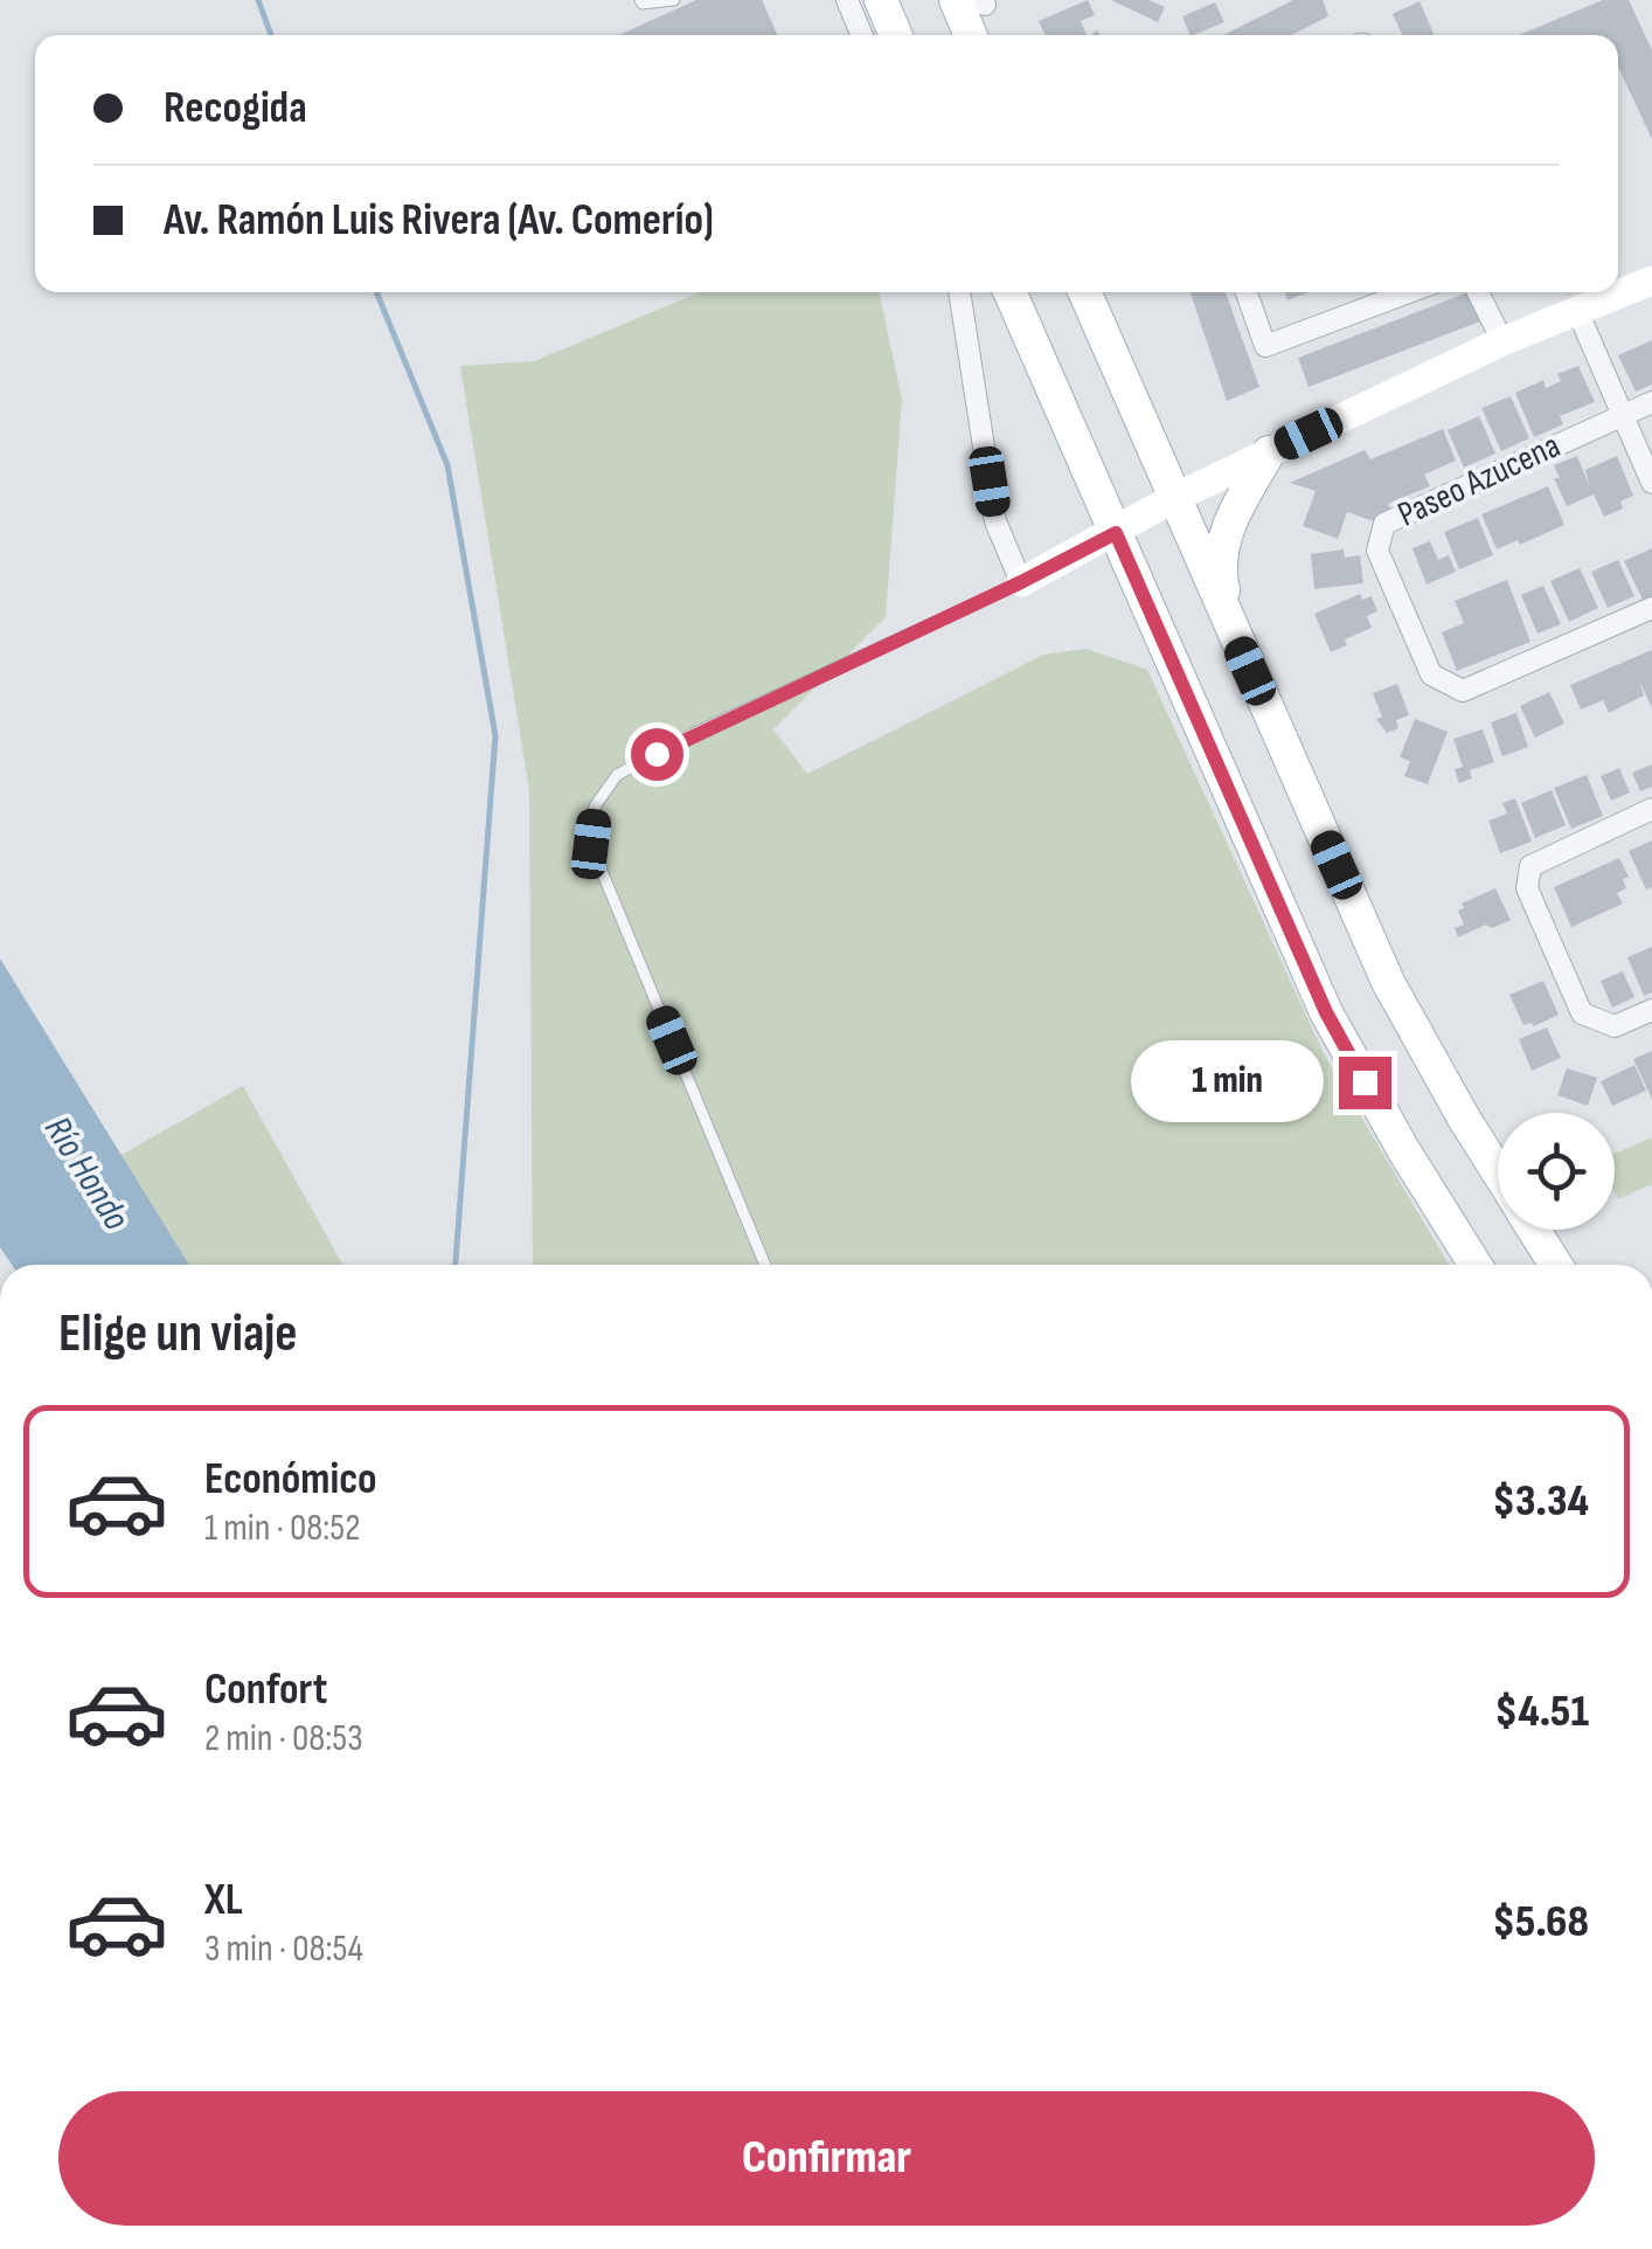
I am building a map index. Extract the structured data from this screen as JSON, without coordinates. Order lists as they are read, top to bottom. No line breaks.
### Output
{"streets":{"street":["Paseo Azucena"]},"water":["Río Hondo"],"page":{"banner":["Recogida","Av. Ramón Luis Rivera (Av. Comerío)"],"bubble":"1 min","heading":"Elige un viaje","list":[{"name":"Económico","note":"1 min · 08:52","value":"$3.34"},{"name":"Confort","note":"2 min · 08:53","value":"$4.51"},{"name":"XL","note":"3 min · 08:54","value":"$5.68"}],"buttons":"Confirmar"}}
